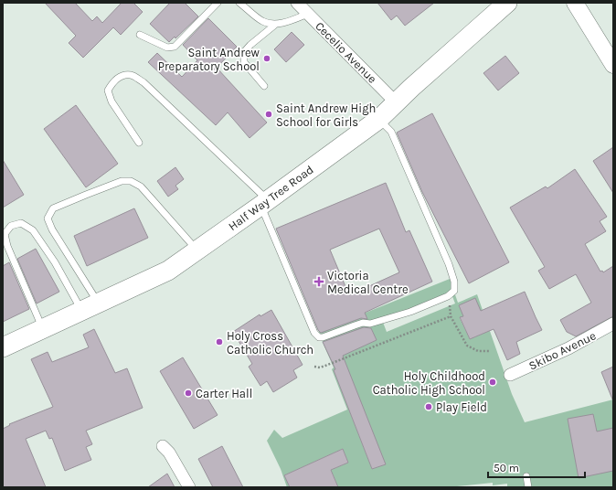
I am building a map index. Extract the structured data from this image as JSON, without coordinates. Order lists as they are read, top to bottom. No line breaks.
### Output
{"streets":{"main road":["Half Way Tree Road"],"street":["Cecelio Avenue","Skibo Avenue"]},"crossings":[["Cecelio Avenue","Half Way Tree Road"]],"places":{"other":["Saint Andrew Preparatory School","Saint Andrew High School for Girls","Holy Cross Catholic Church","Holy Childhood Catholic High School","Carter Hall","Play Field"],"health":["Victoria Medical Centre"]},"scale_bar":"50 m"}
